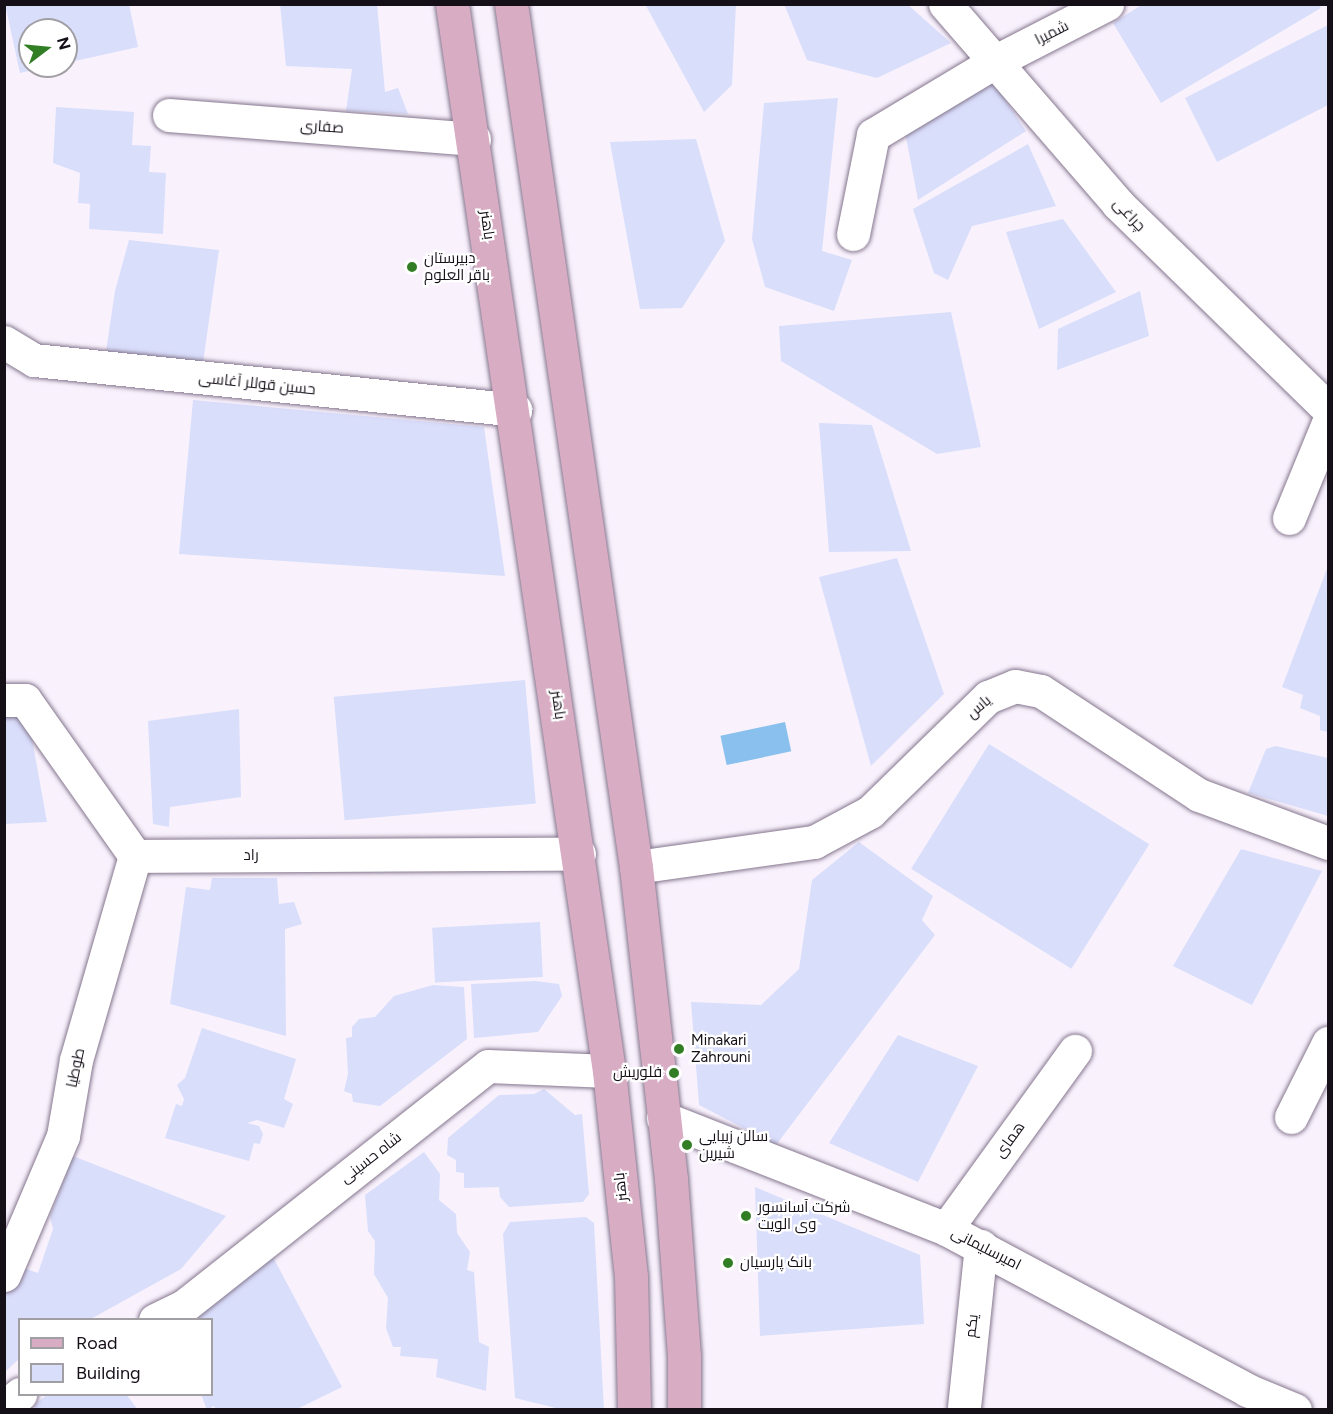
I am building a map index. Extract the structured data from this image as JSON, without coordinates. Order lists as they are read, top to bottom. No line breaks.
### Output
{"streets":{"main road":["باهنر"],"street":["شمیرا","صفاری","چراغی","حسین قوللر آغاسی","یاس","راد","طوطیا","همای","شاه حسینی","امیرسلیمانی","یکم"]},"crossings":[["شمیرا","چراغی"],["صفاری","باهنر"],["باهنر","حسین قوللر آغاسی"],["باهنر","راد"],["باهنر","شاه حسینی"],["راد","طوطیا"],["همای","امیرسلیمانی"],["امیرسلیمانی","یکم"]],"places":["دبیرستان باقر العلوم","Minakari Zahrouni","فلوریش","سالن زیبایی شیرین","شرکت آسانسور وی الویت","بانک پارسیان"],"legend":["Road","Building"],"north":"right"}
